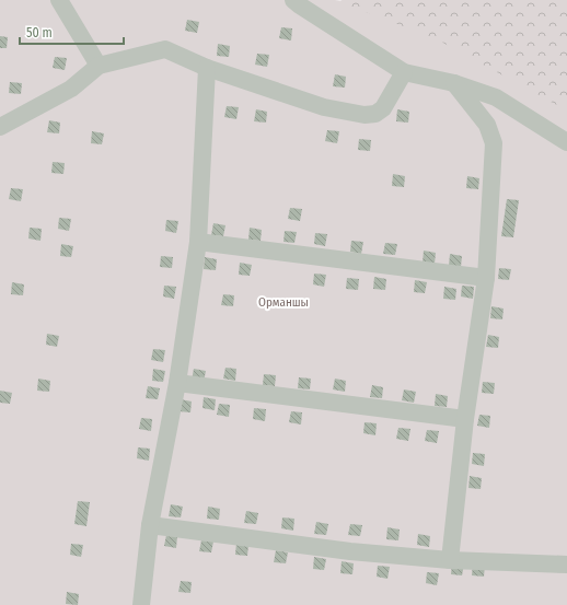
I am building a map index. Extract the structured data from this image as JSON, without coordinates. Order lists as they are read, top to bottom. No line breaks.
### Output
{"parks":["Орманшы"],"scale_bar":"50 m"}
